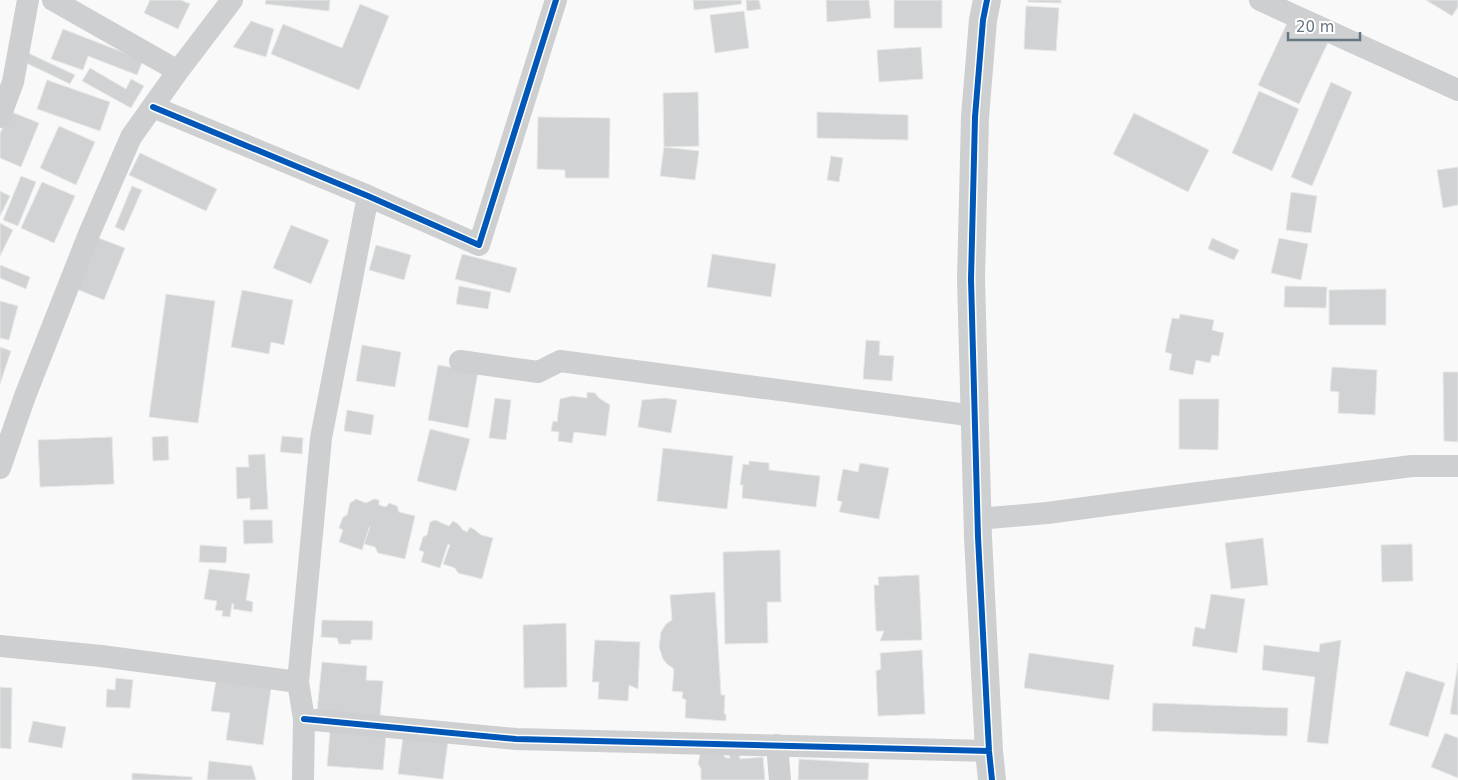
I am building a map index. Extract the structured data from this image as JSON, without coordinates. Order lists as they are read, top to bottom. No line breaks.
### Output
{"scale_bar":"20 m"}
